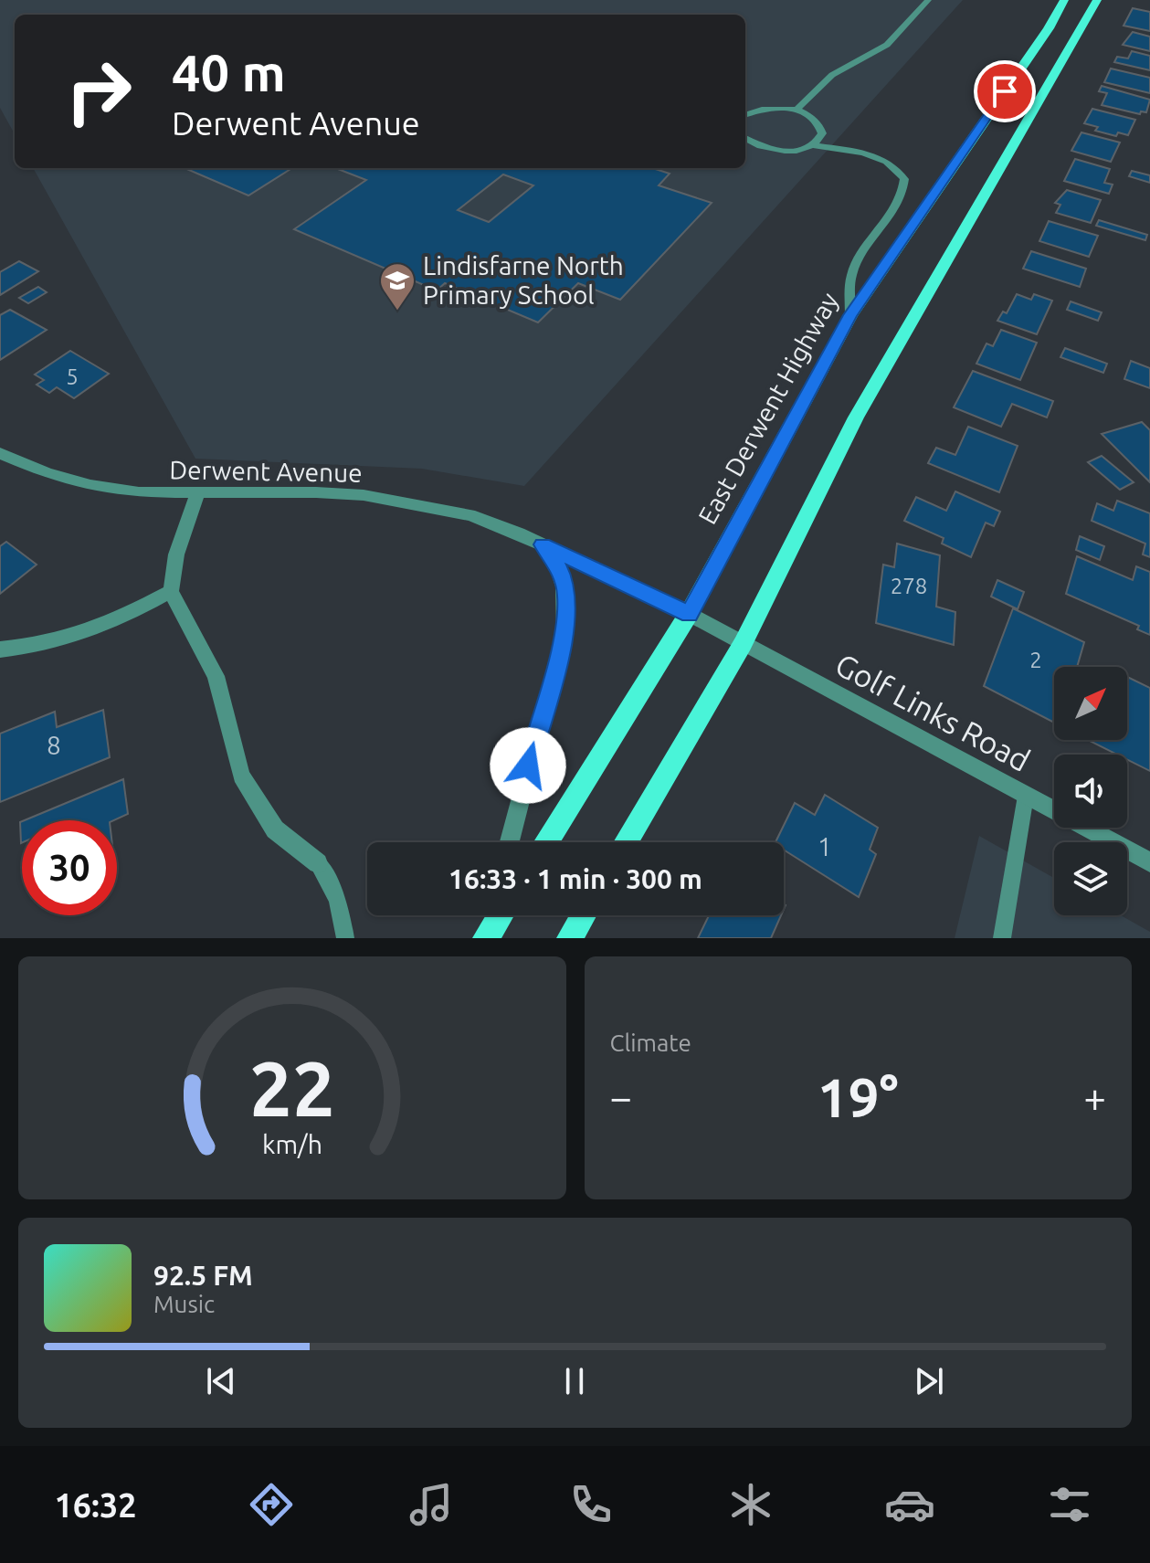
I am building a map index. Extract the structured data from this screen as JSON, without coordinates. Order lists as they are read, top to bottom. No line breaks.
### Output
{"streets":{"main road":["East Derwent Highway"],"street":["Derwent Avenue","Golf Links Road"]},"crossings":[["East Derwent Highway","Derwent Avenue"],["East Derwent Highway","Golf Links Road"],["Derwent Avenue","Golf Links Road"]],"places":{"school or university":["Lindisfarne North Primary School"]},"house_numbers":["5","278","2","8","1"],"north":"top right","page":{"turn":["40 m","Derwent Avenue"],"limit":"30","trip":"16:33 · 1 min · 300 m","tile":"Climate","heat":["−","19°","+"],"song":["92.5 FM","Music"],"tabs":"16:32","gauge":["22","km/h"]}}
